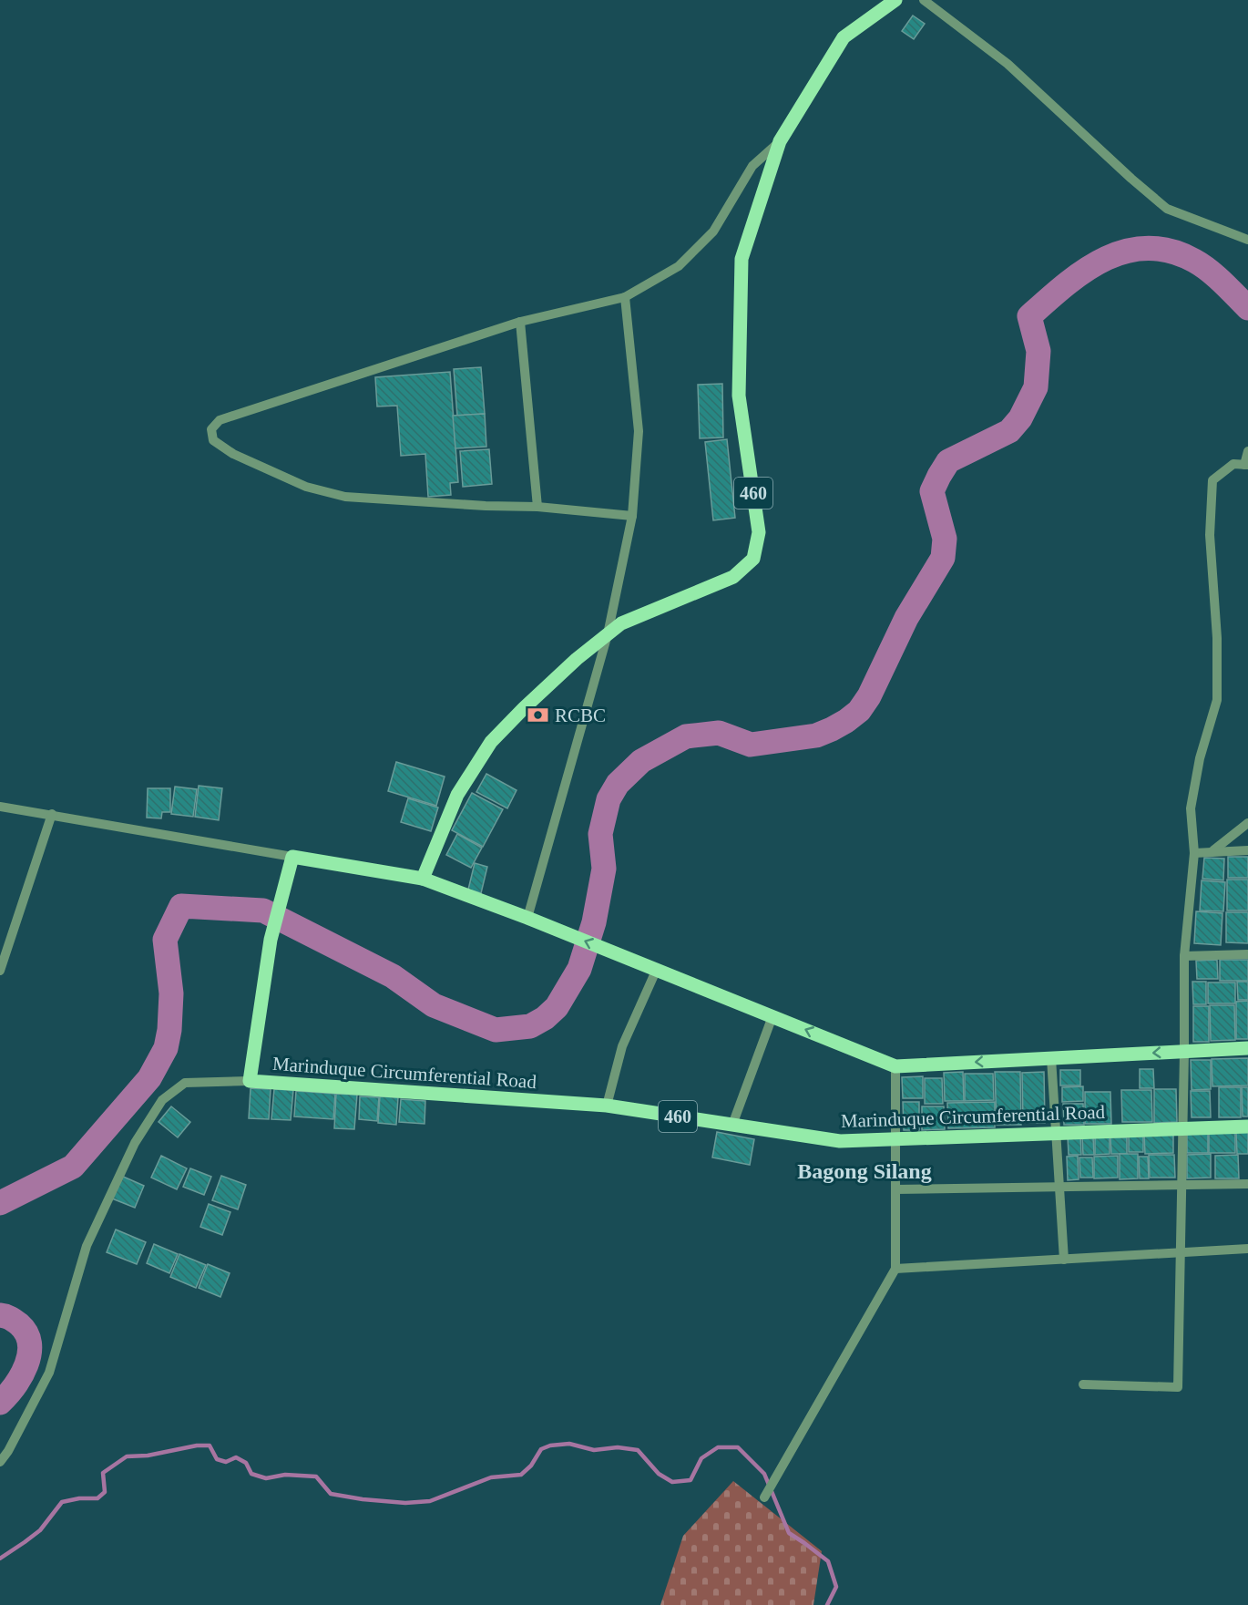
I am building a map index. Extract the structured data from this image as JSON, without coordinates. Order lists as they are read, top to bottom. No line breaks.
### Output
{"streets":{"main road":["460","Marinduque Circumferential Road"]},"districts":["Bagong Silang"],"places":{"bank":["RCBC"]}}
